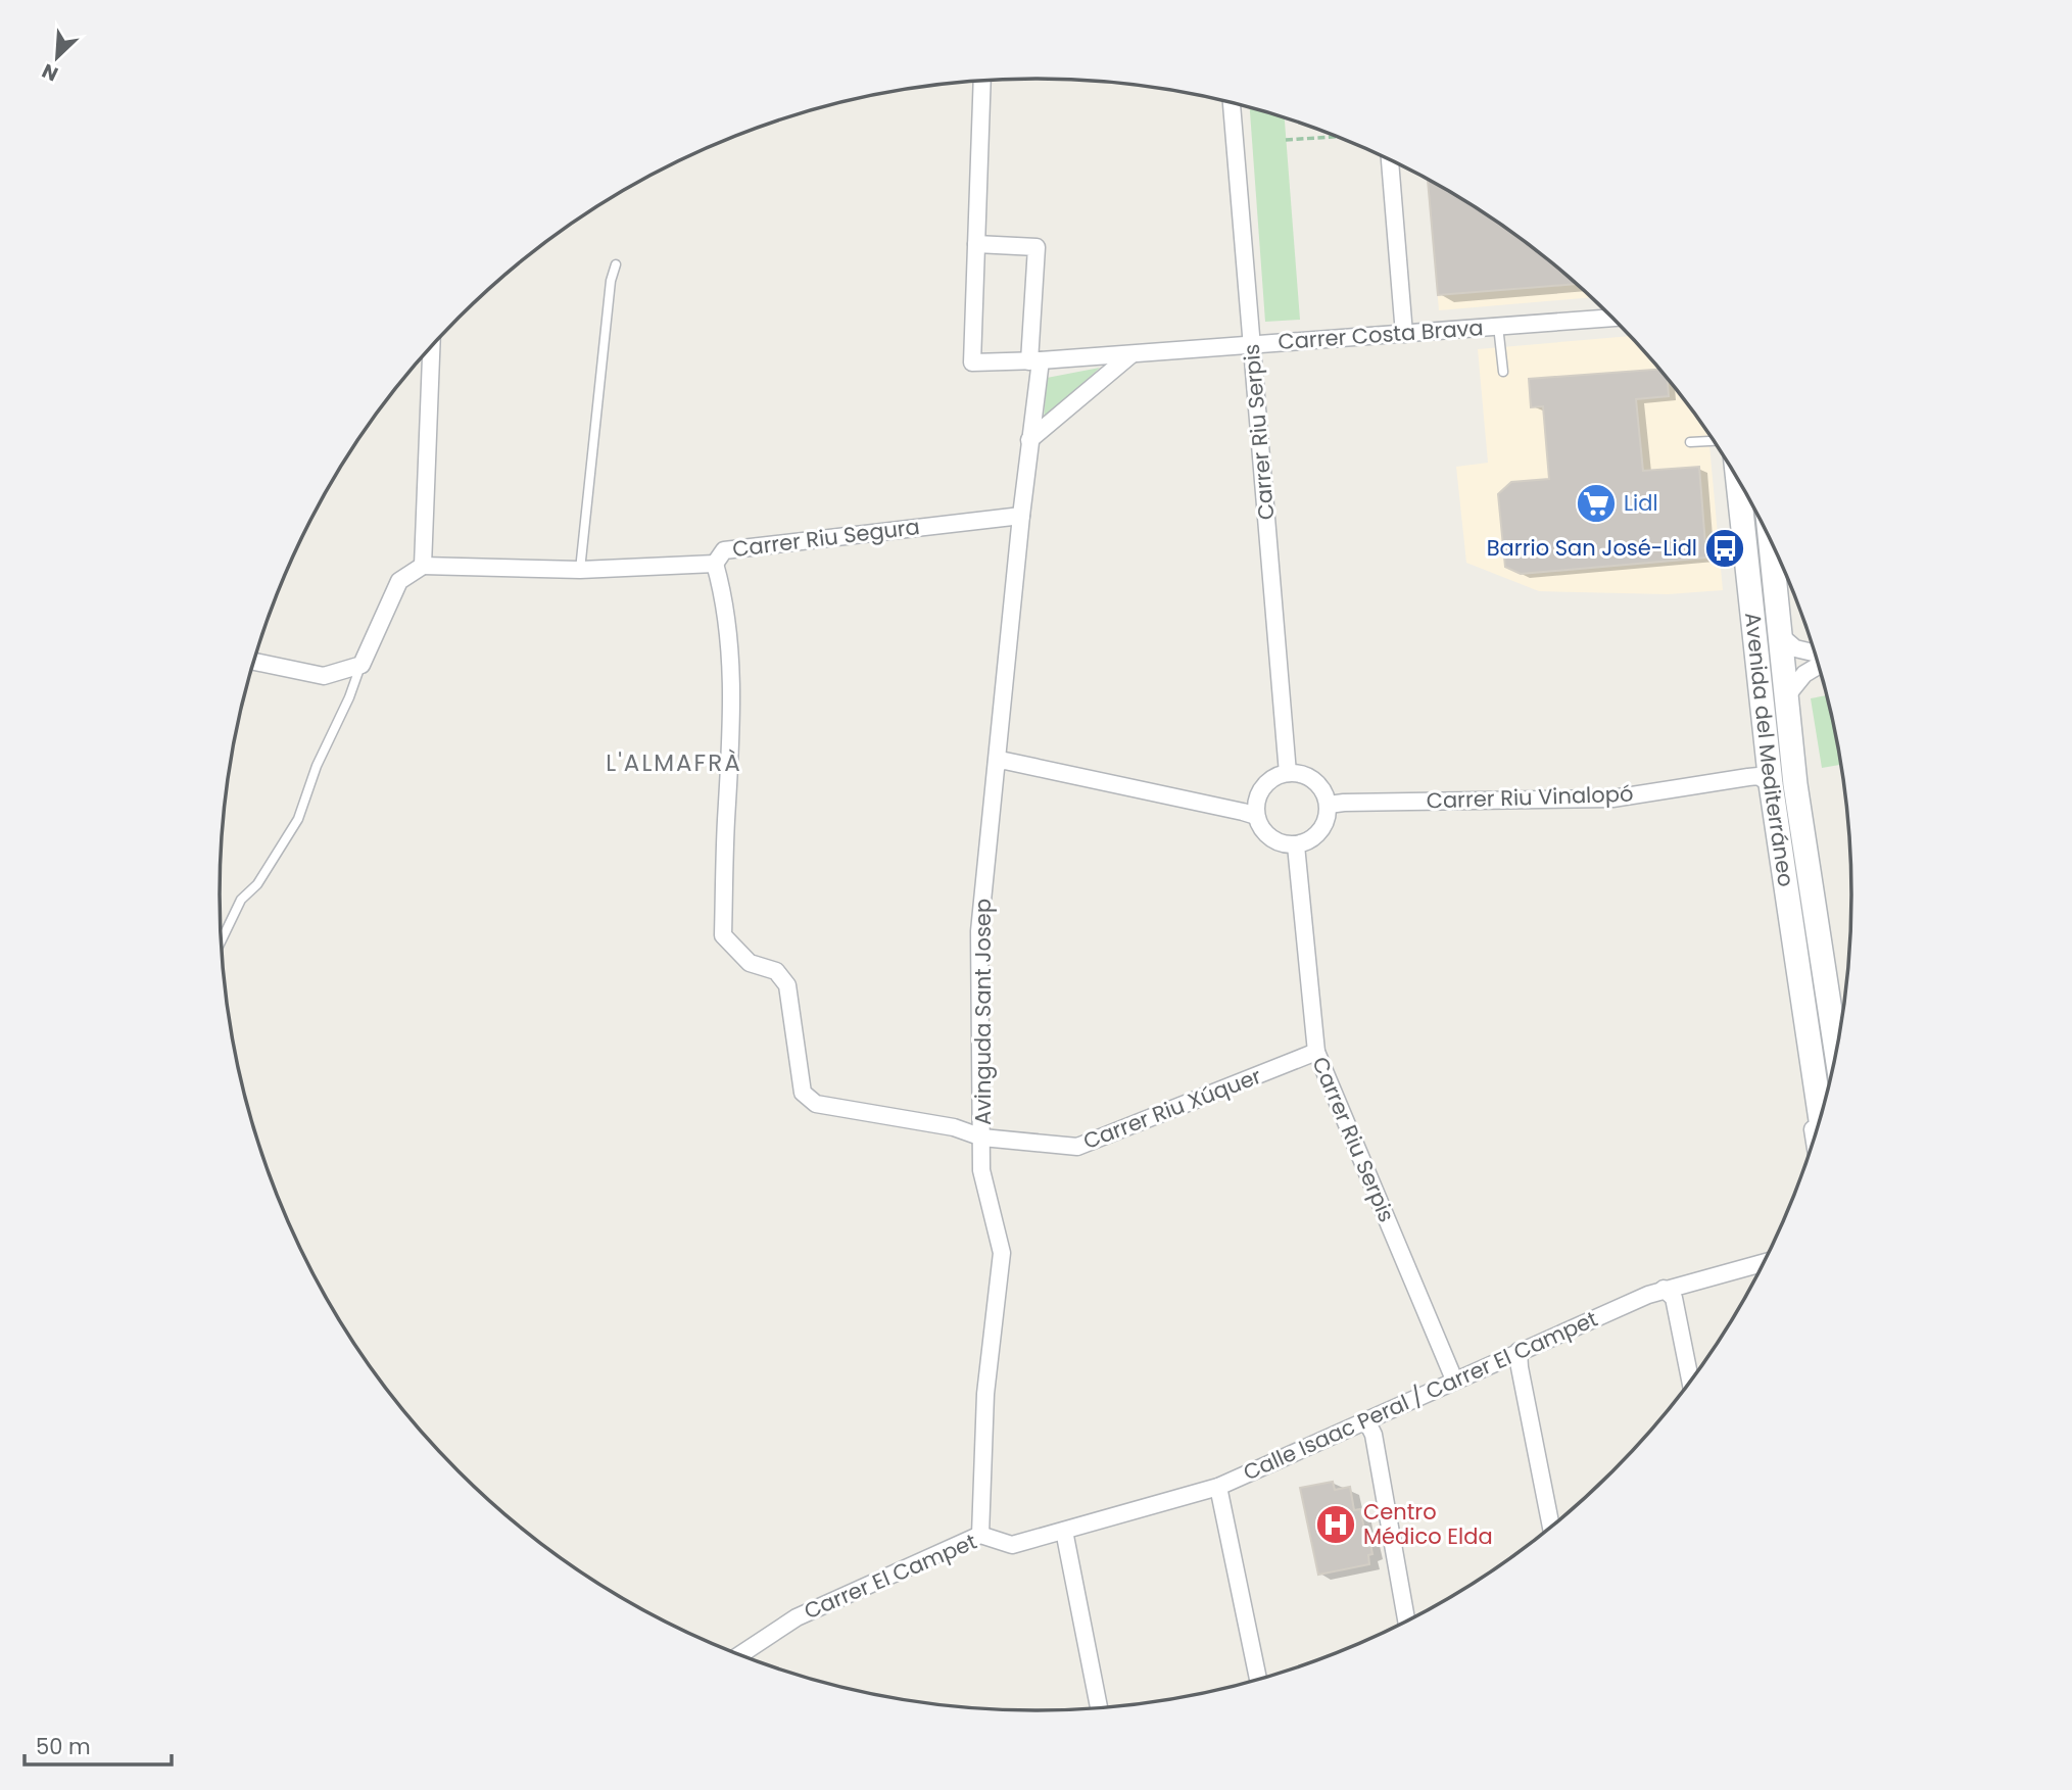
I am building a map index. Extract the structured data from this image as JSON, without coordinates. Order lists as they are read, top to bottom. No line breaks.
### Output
{"streets":{"street":["Carrer Costa Brava","Carrer Riu Serpis","Carrer Riu Segura","Avenida del Mediterráneo","Carrer Riu Vinalopó","Avinguda Sant Josep","Carrer Riu Xúquer","Calle Isaac Peral / Carrer El Campet","Carrer El Campet"]},"crossings":[["Carrer Costa Brava","Carrer Riu Serpis"],["Carrer Costa Brava","Avinguda Sant Josep"],["Carrer Riu Serpis","Carrer Riu Vinalopó"],["Carrer Riu Serpis","Carrer Riu Xúquer"],["Carrer Riu Serpis","Calle Isaac Peral / Carrer El Campet"],["Carrer Riu Segura","Avinguda Sant Josep"],["Carrer Riu Segura","Carrer Riu Xúquer"],["Avenida del Mediterráneo","Carrer Riu Vinalopó"],["Avinguda Sant Josep","Carrer Riu Xúquer"],["Avinguda Sant Josep","Carrer El Campet"],["Calle Isaac Peral / Carrer El Campet","Carrer El Campet"]],"districts":["L'ALMAFRÀ"],"places":{"supermarket":["Lidl"],"bus stop":["Barrio San José-Lidl"],"hospital":["Centro Médico Elda"]},"scale_bar":"50 m","north":"bottom left"}
